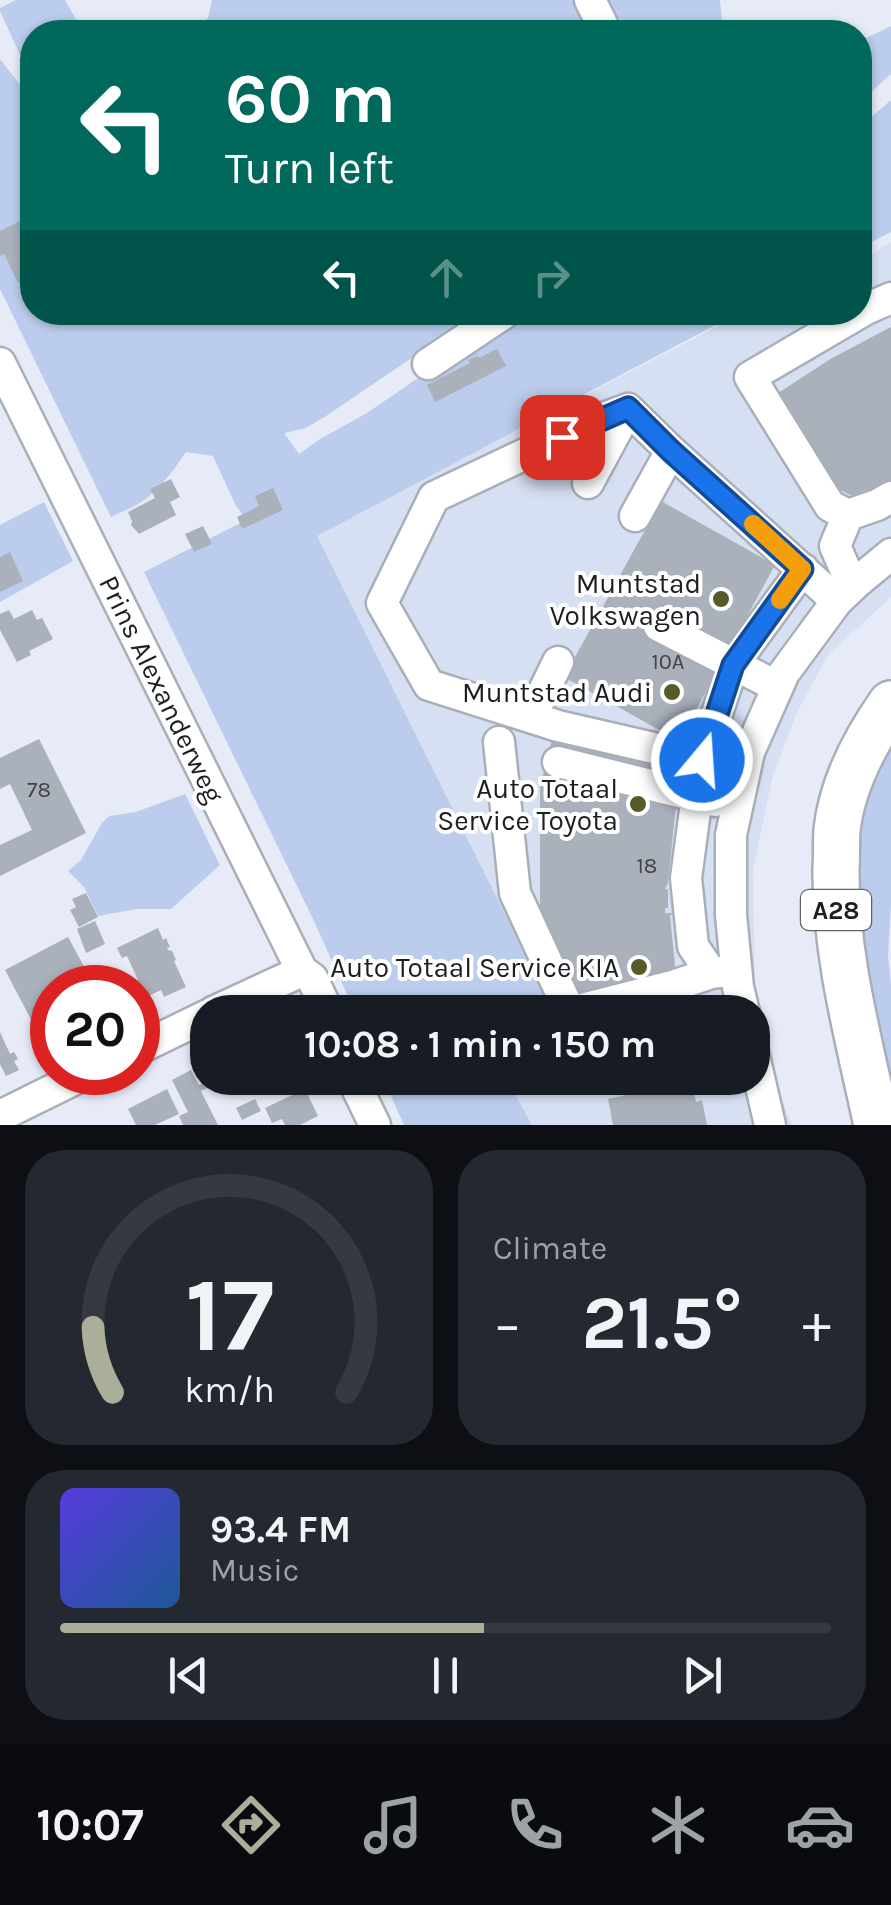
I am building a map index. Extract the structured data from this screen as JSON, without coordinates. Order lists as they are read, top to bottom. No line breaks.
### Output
{"streets":{"highway":["A28"],"street":["Prins Alexanderweg"]},"places":["Muntstad Volkswagen","Muntstad Audi","Auto Totaal Service Toyota","Auto Totaal Service KIA"],"house_numbers":["10A","78","18"],"page":{"turn":["60 m","Turn left"],"limit":"20","trip":"10:08 · 1 min · 150 m","tile":"Climate","heat":["−","21.5°","+"],"song":["93.4 FM","Music"],"tabs":"10:07","gauge":["17","km/h"]}}
